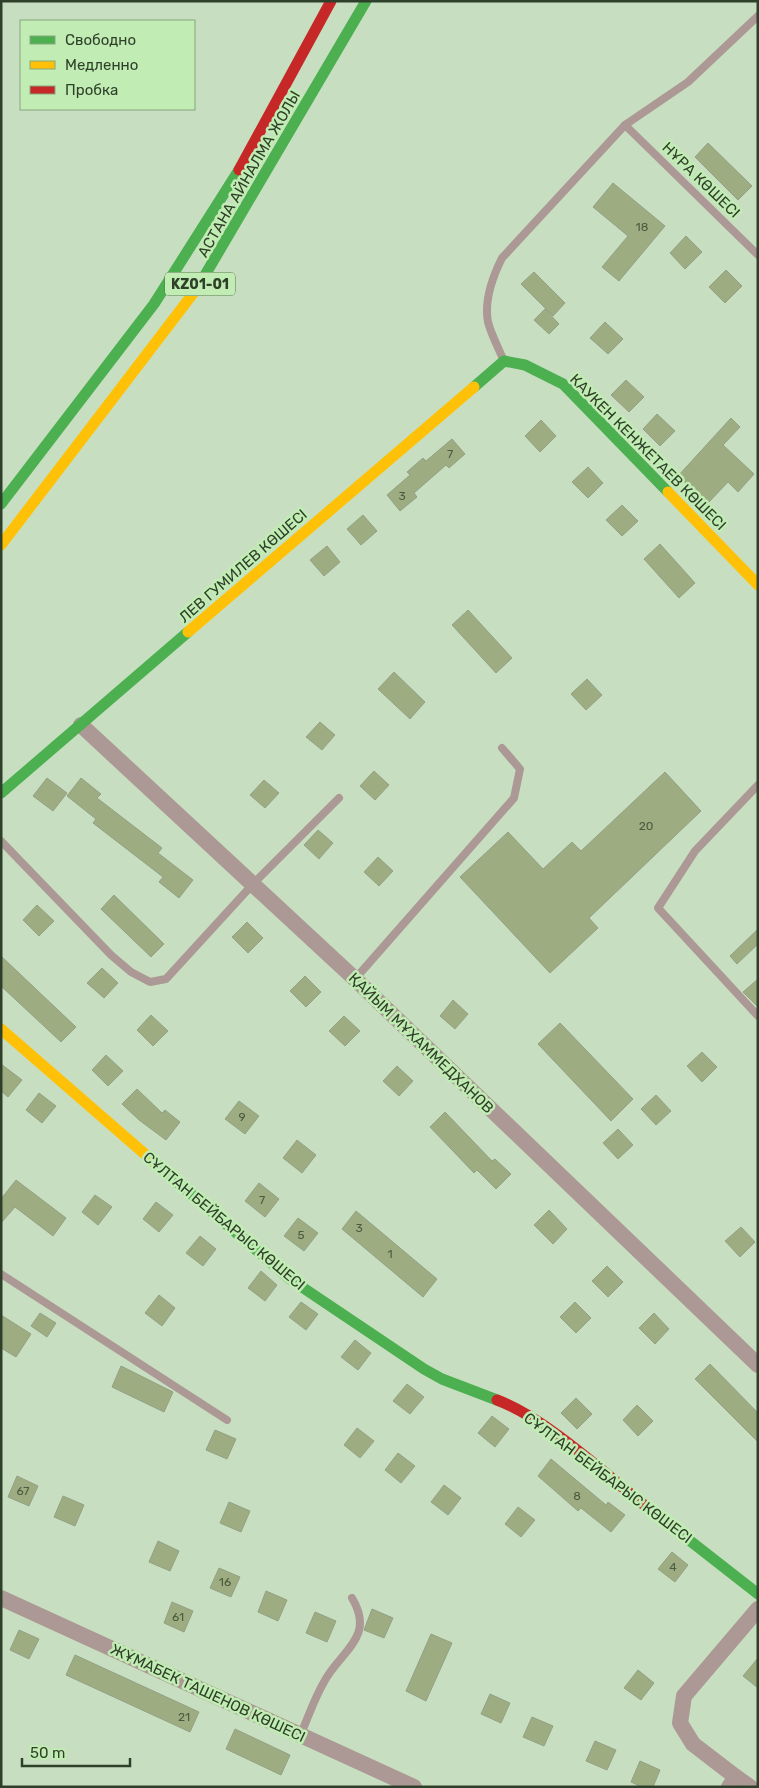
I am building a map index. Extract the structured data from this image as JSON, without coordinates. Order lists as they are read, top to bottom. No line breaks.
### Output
{"streets":{"main road":["АСТАНА АЙНАЛМА ЖОЛЫ","KZ01-01","КАУКЕН КЕНЖЕТАЕВ КӨШЕСІ","ЛЕВ ГУМИЛЕВ КӨШЕСІ","СҰЛТАН БЕЙБАРЫС КӨШЕСІ"],"street":["ҚАЙЫМ МҰХАММЕДХАНОВ","ЖҰМАБЕК ТАШЕНОВ КӨШЕСІ"],"lane":["НҰРА КӨШЕСІ"]},"crossings":[["КАУКЕН КЕНЖЕТАЕВ КӨШЕСІ","ЛЕВ ГУМИЛЕВ КӨШЕСІ"],["ЛЕВ ГУМИЛЕВ КӨШЕСІ","ҚАЙЫМ МҰХАММЕДХАНОВ"]],"house_numbers":["18","7","3","20","9","7","3","5","1","67","8","4","16","61","21"],"legend":["Свободно","Медленно","Пробка"],"scale_bar":"50 m"}
